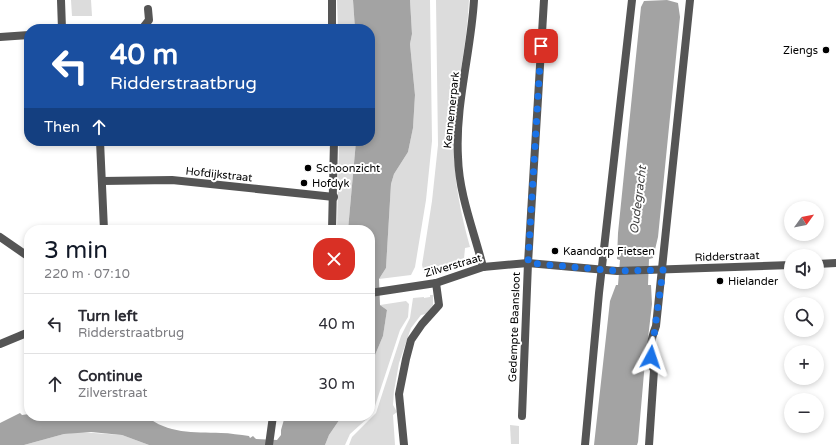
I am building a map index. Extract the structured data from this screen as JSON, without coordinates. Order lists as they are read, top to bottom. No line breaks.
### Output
{"streets":{"street":["Kennemerpark","Hofdijkstraat","Ridderstraat","Zilverstraat","Gedempte Baansloot"]},"crossings":[["Kennemerpark","Zilverstraat"],["Ridderstraat","Zilverstraat"],["Zilverstraat","Gedempte Baansloot"]],"water":["Oudegracht"],"places":["Ziengs","Schoonzicht","Hofdyk","Kaandorp Fietsen","Hielander"],"north":"top right","page":{"turn":["40 m","Ridderstraatbrug"],"then":"Then","map_buttons":["+","−"],"heading":["3 min","220 m · 07:10"],"list":[{"name":"Turn left","note":"Ridderstraatbrug","value":"40 m"},{"name":"Continue","note":"Zilverstraat","value":"30 m"}]}}
